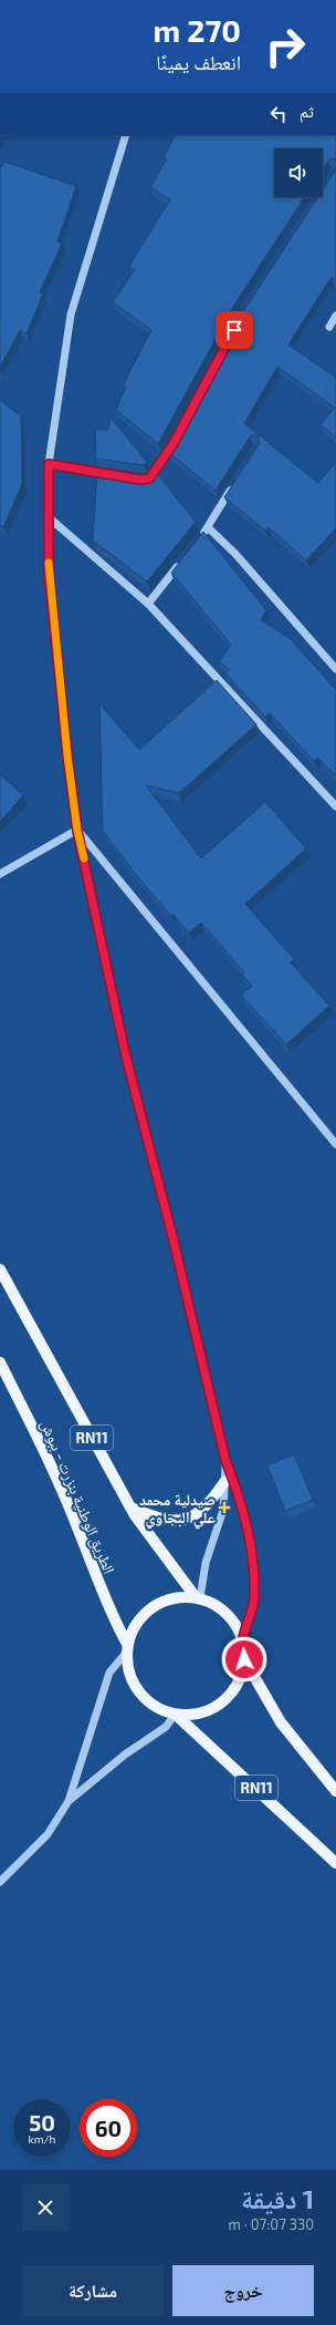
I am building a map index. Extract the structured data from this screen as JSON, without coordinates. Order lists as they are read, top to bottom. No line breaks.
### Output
{"streets":{"main road":["RN11","الطريق الوطنية بنزرت - ببوش"]},"crossings":[["RN11","الطريق الوطنية بنزرت - ببوش"]],"places":{"health":["صيدلية محمد علي البجاوي"]},"page":{"turn":["270 m","انعطف يمينًا"],"then":"ثم","speed":"50 km/h","limit":"60","heading":["1 دقيقة","330 m · 07:07"],"buttons":["خروج","مشاركة"]}}
